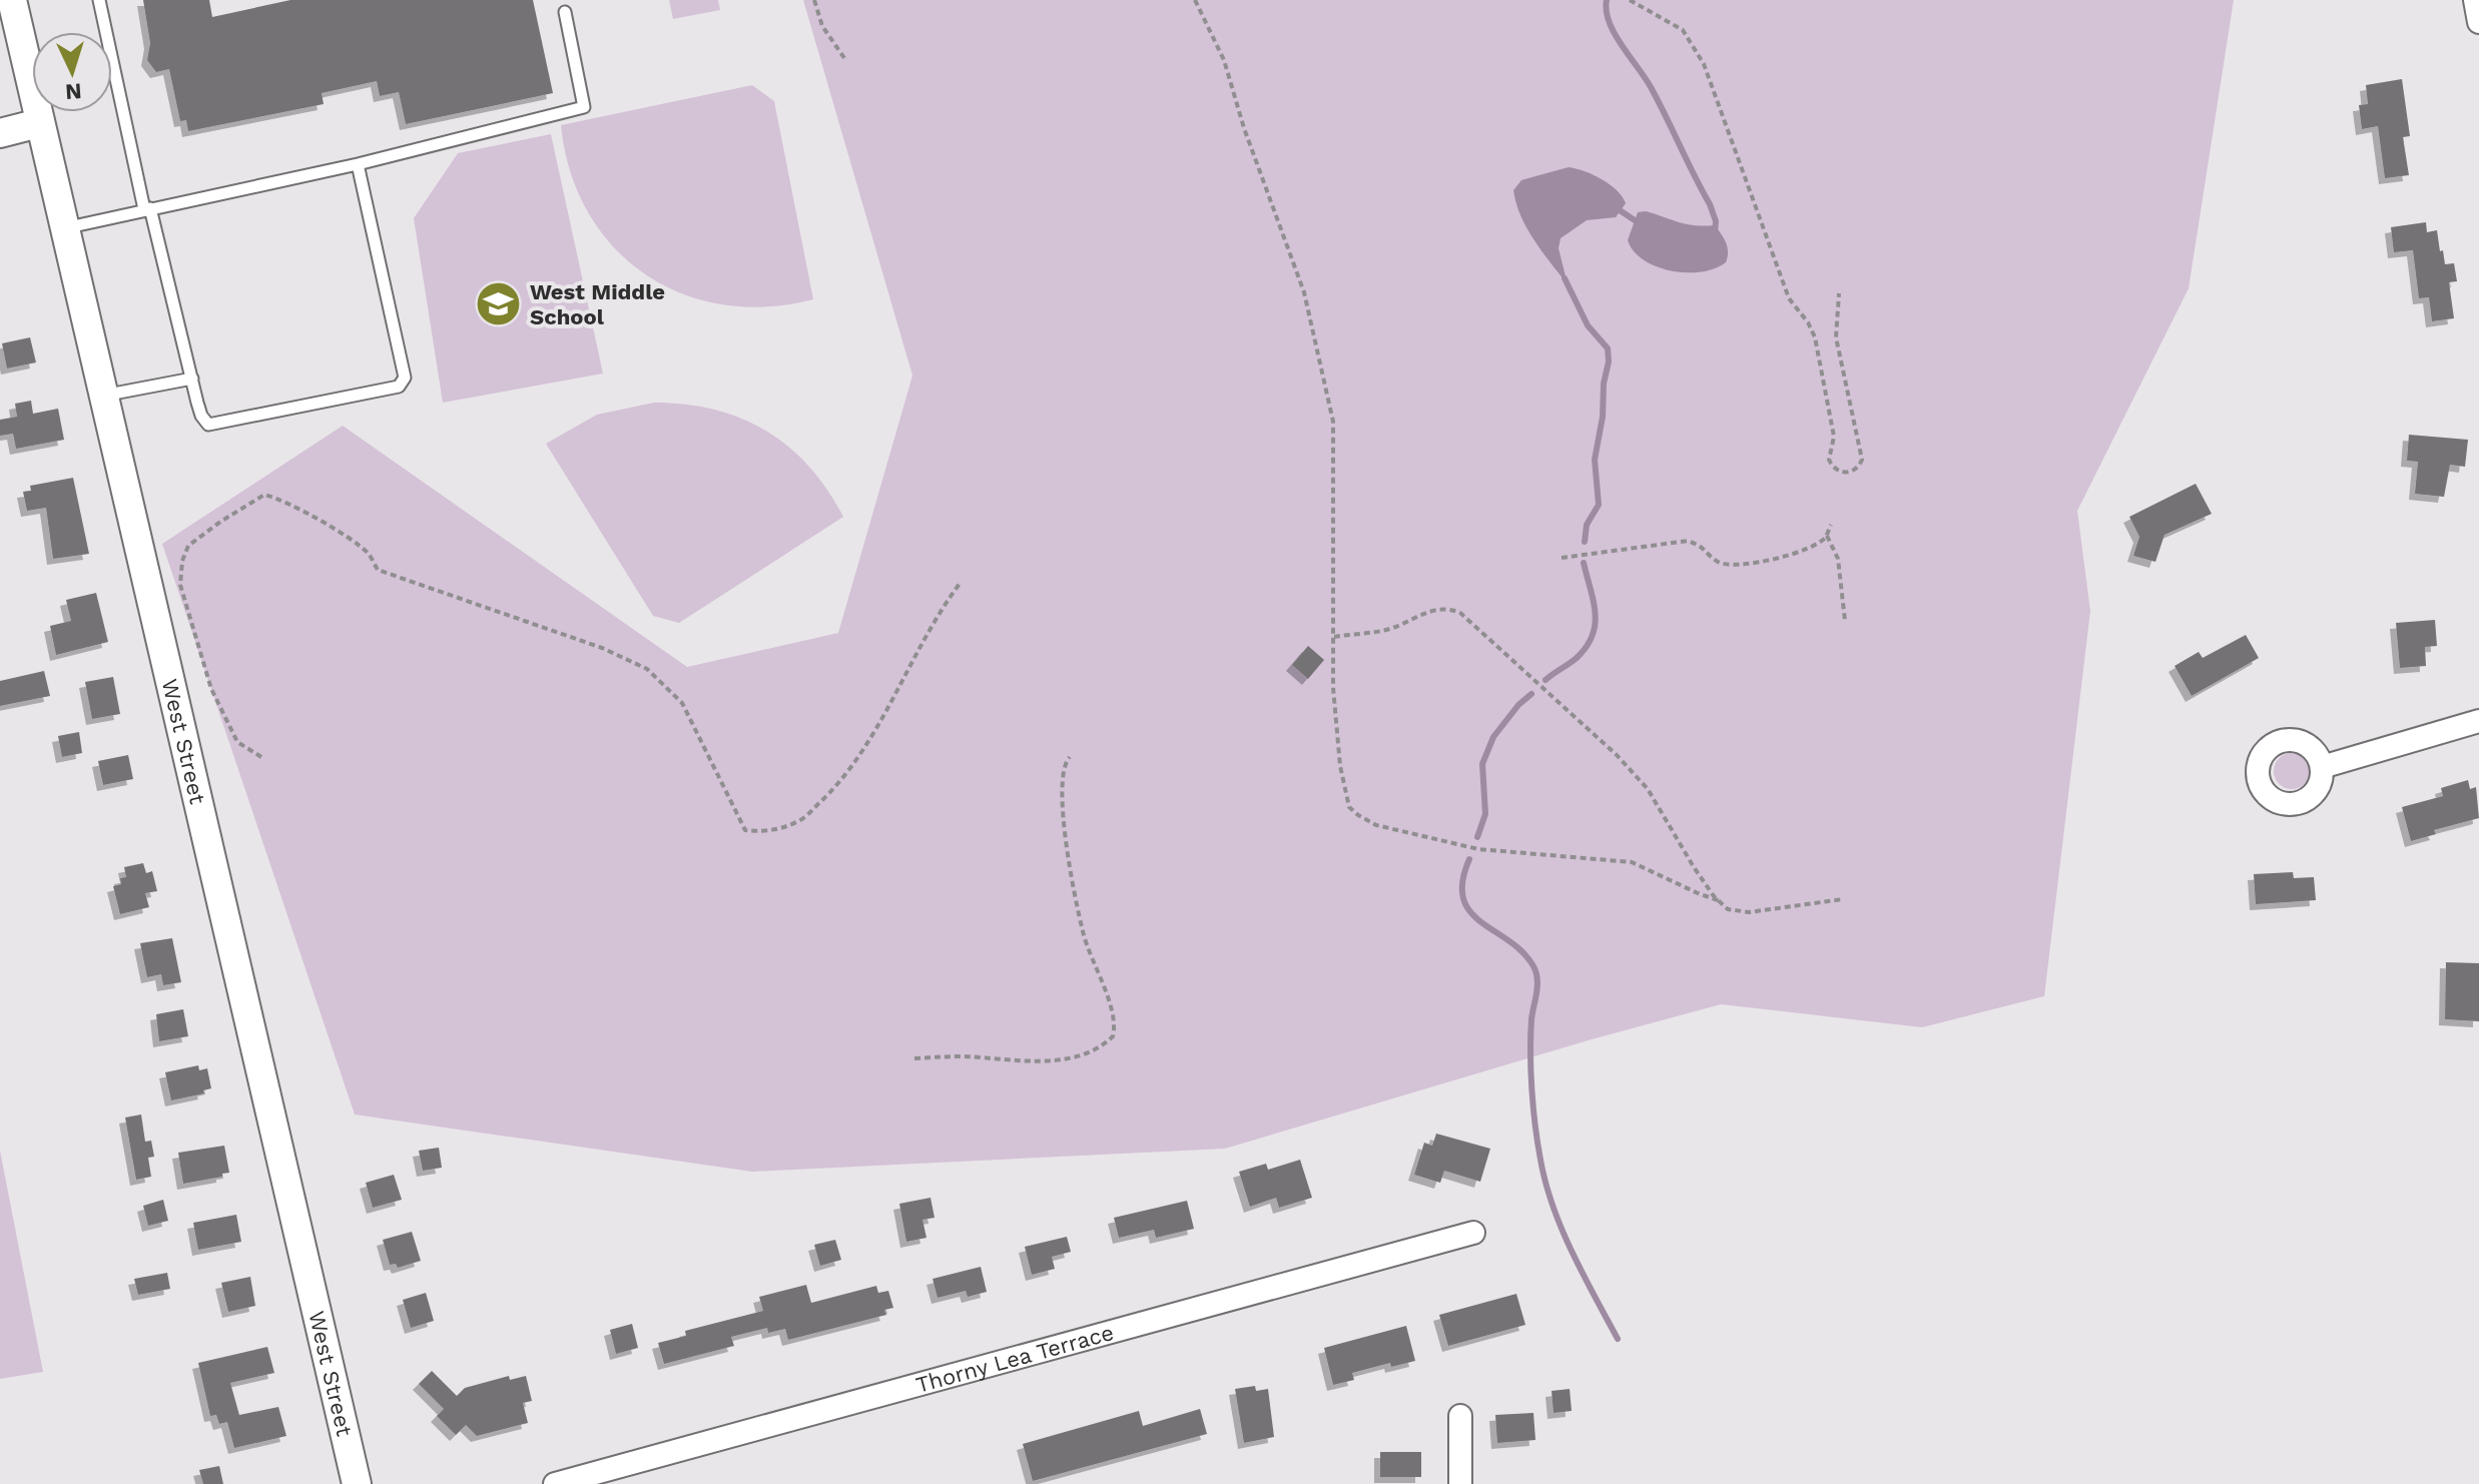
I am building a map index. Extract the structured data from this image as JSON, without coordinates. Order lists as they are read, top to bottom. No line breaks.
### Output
{"streets":{"street":["West Street","Thorny Lea Terrace"]},"places":{"school or university":["West Middle School"]},"north":"bottom"}
